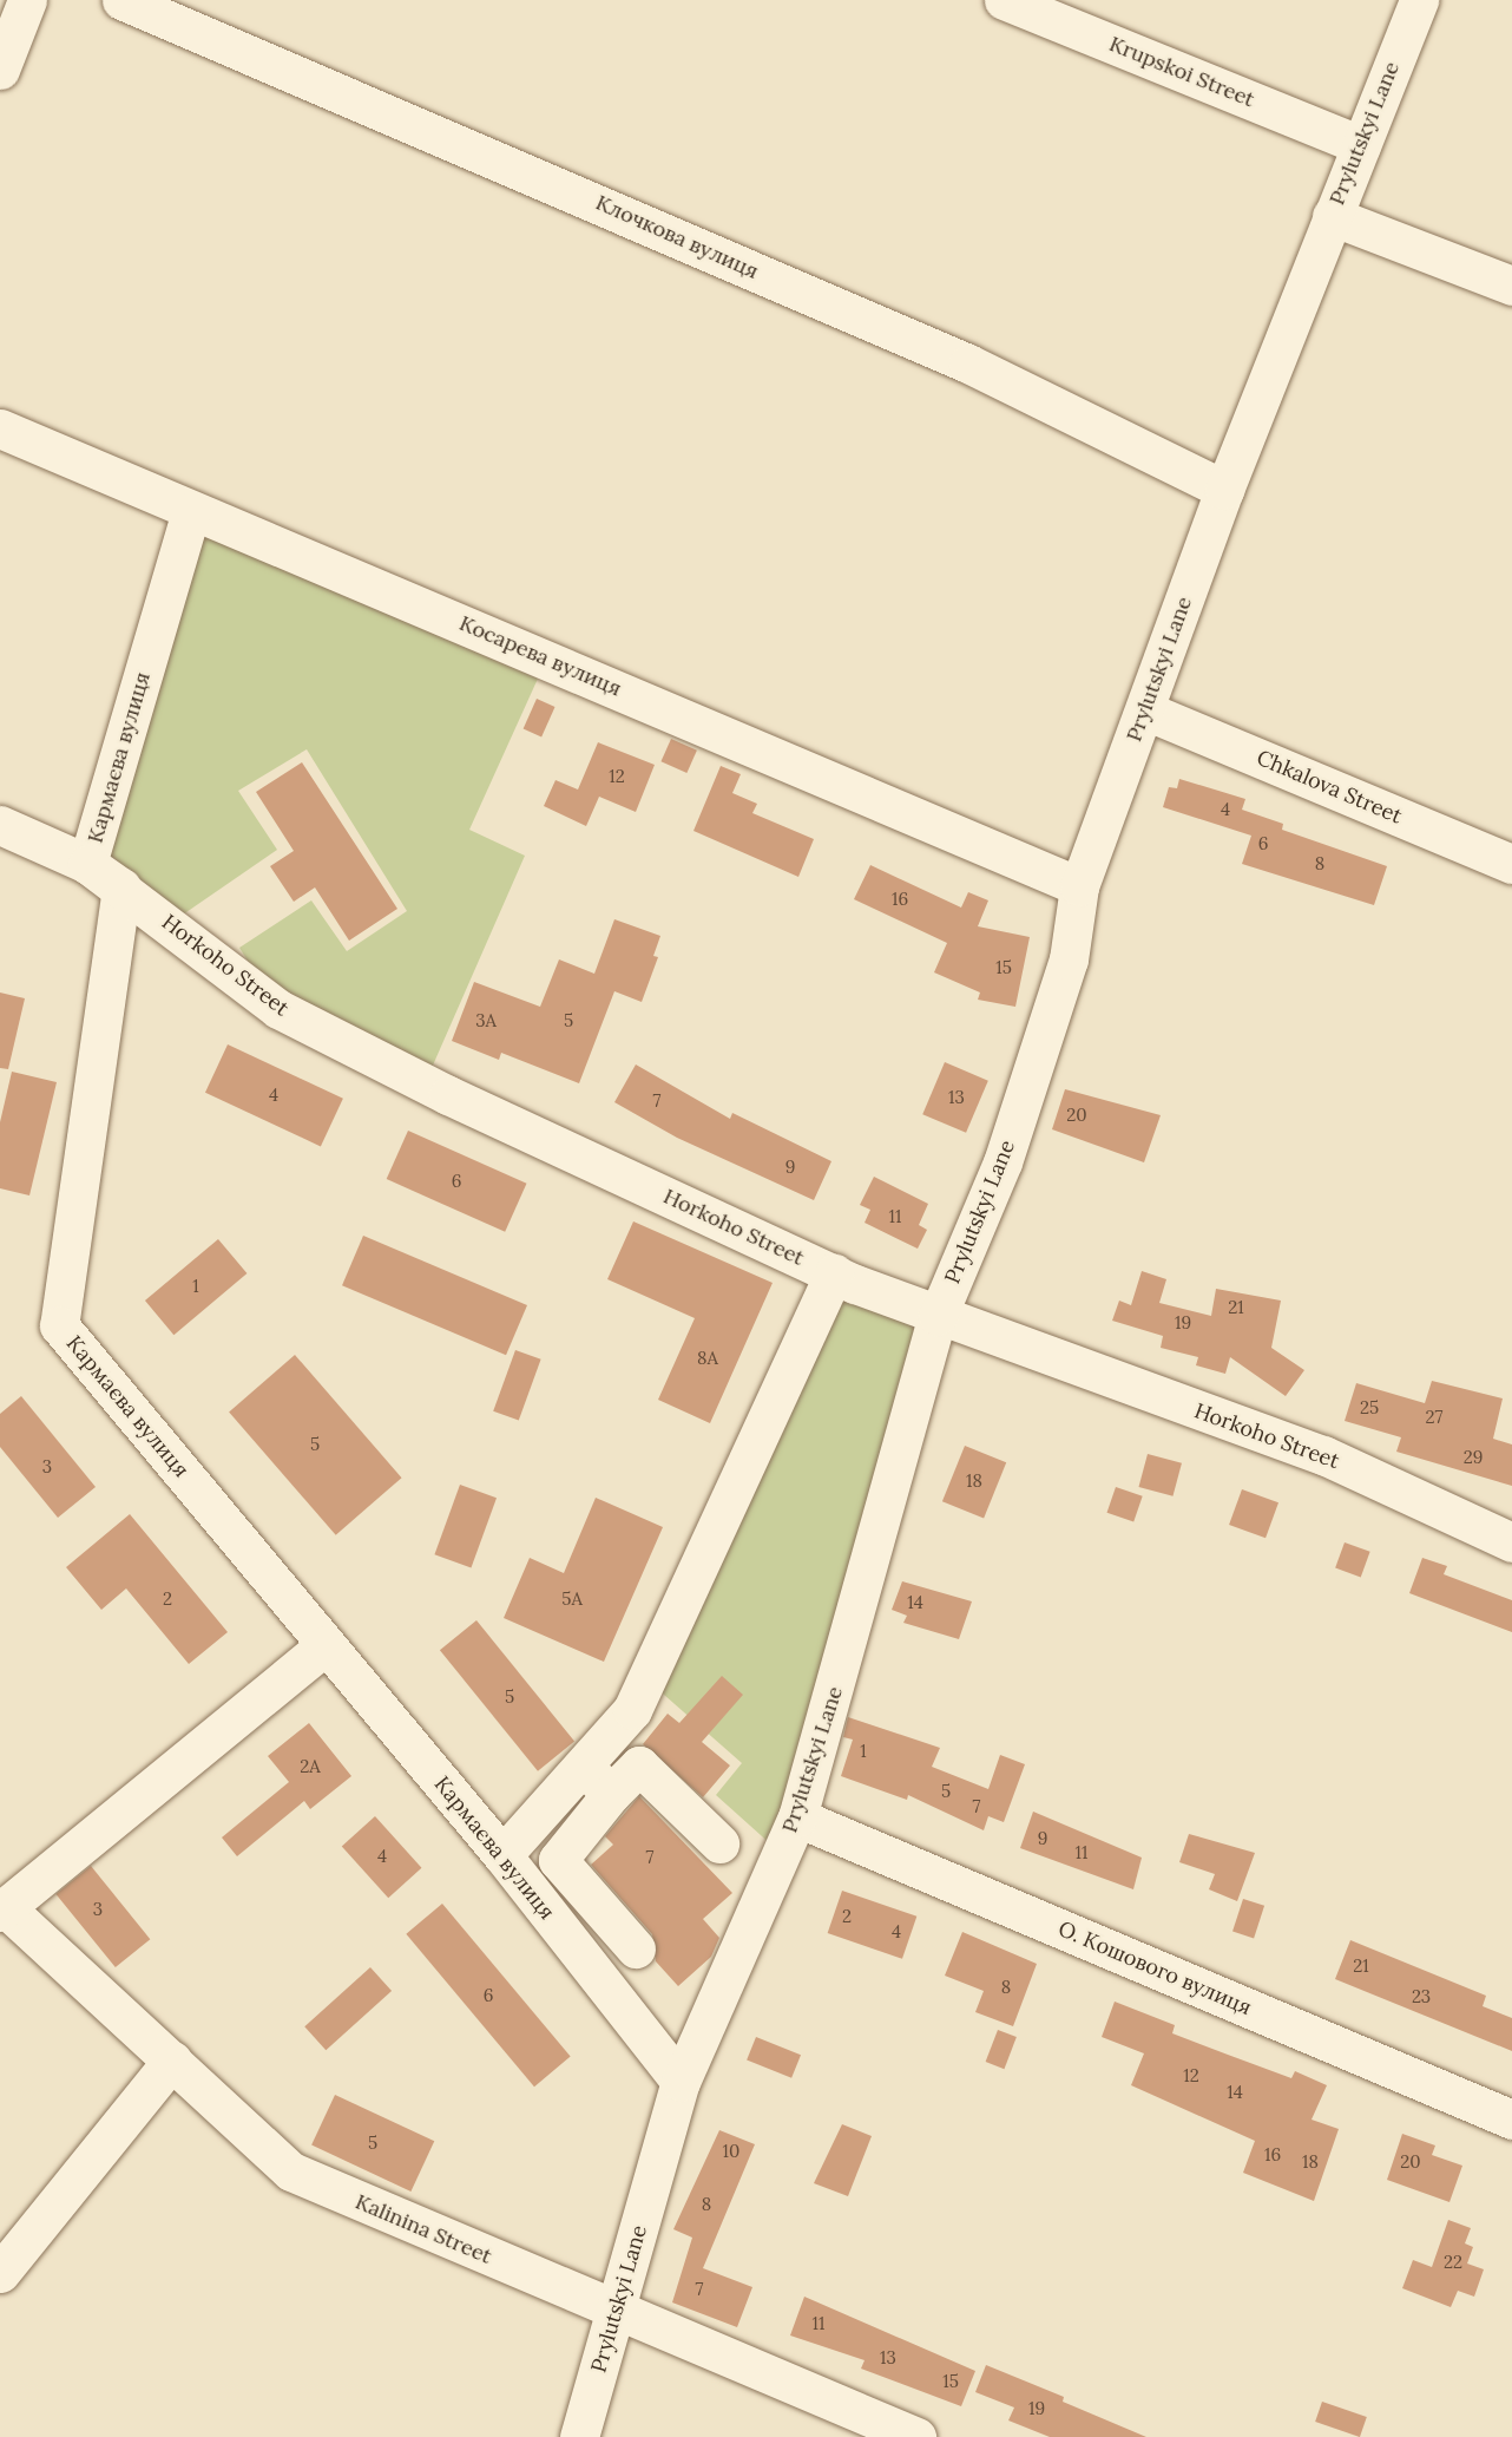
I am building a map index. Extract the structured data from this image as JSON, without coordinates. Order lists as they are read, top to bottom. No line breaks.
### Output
{"streets":{"street":["Krupskoi Street","Prylutskyi Lane","Клочкова вулиця","Косарева вулиця","Кармаєва вулиця","Chkalova Street","Horkoho Street","О. Кошового вулиця","Kalinina Street"]},"crossings":[["Krupskoi Street","Prylutskyi Lane"],["Prylutskyi Lane","Клочкова вулиця"],["Prylutskyi Lane","Косарева вулиця"],["Prylutskyi Lane","Кармаєва вулиця"],["Prylutskyi Lane","Chkalova Street"],["Prylutskyi Lane","Horkoho Street"],["Prylutskyi Lane","О. Кошового вулиця"],["Prylutskyi Lane","Kalinina Street"],["Косарева вулиця","Кармаєва вулиця"],["Кармаєва вулиця","Horkoho Street"]],"house_numbers":["12","4","6","8","16","15","3А","5","4","13","7","20","9","6","11","1","21","19","8А","25","27","5","29","3","18","2","5А","14","5","1","2А","5","7","9","11","4","7","3","2","4","21","8","6","23","12","14","5","10","16","18","20","8","22","7","11","13","15","19"]}
